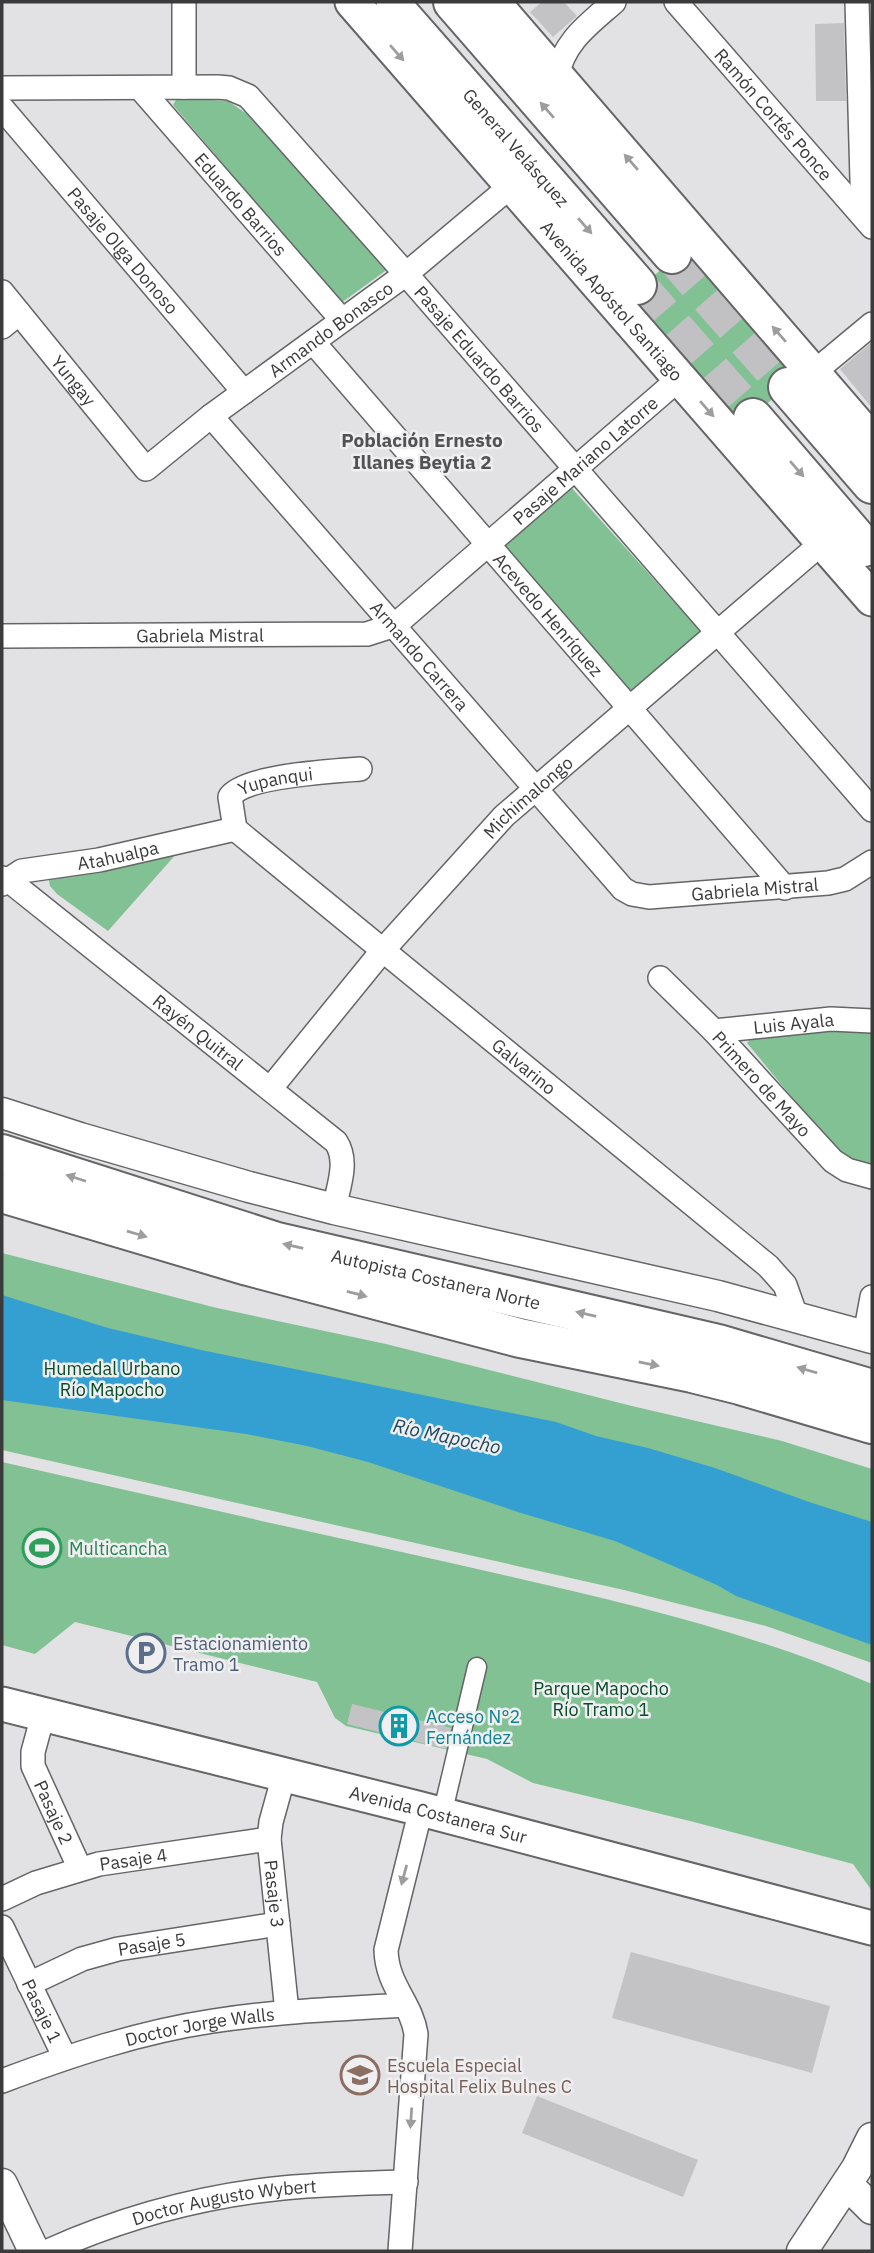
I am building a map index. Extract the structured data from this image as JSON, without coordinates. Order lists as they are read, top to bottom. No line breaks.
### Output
{"streets":{"highway":["General Velásquez","Autopista Costanera Norte"],"main road":["Avenida Apóstol Santiago","Avenida Costanera Sur"],"street":["Ramón Cortés Ponce","Eduardo Barrios","Pasaje Olga Donoso","Armando Bonasco","Pasaje Eduardo Barrios","Yungay","Pasaje Mariano Latorre","Acevedo Henríquez","Gabriela Mistral","Armando Carrera","Yupanqui","Michimalongo","Atahualpa","Luis Ayala","Rayén Quitral","Galvarino","Primero de Mayo","Pasaje 2","Pasaje 4","Pasaje 3","Pasaje 5","Pasaje 1","Doctor Jorge Walls","Doctor Augusto Wybert"]},"crossings":[["Eduardo Barrios","Armando Bonasco"],["Eduardo Barrios","Pasaje Eduardo Barrios"],["Pasaje Olga Donoso","Armando Bonasco"],["Avenida Apóstol Santiago","Armando Bonasco"],["Avenida Apóstol Santiago","Pasaje Mariano Latorre"],["Avenida Apóstol Santiago","Michimalongo"],["Armando Bonasco","Pasaje Eduardo Barrios"],["Armando Bonasco","Yungay"],["Armando Bonasco","Acevedo Henríquez"],["Armando Bonasco","Armando Carrera"],["Pasaje Eduardo Barrios","Pasaje Mariano Latorre"],["Pasaje Eduardo Barrios","Michimalongo"],["Pasaje Mariano Latorre","Acevedo Henríquez"],["Pasaje Mariano Latorre","Gabriela Mistral"],["Pasaje Mariano Latorre","Armando Carrera"],["Acevedo Henríquez","Gabriela Mistral"],["Acevedo Henríquez","Michimalongo"],["Gabriela Mistral","Armando Carrera"],["Armando Carrera","Michimalongo"],["Yupanqui","Atahualpa"],["Yupanqui","Galvarino"],["Michimalongo","Rayén Quitral"],["Michimalongo","Galvarino"],["Atahualpa","Rayén Quitral"],["Atahualpa","Galvarino"],["Luis Ayala","Primero de Mayo"],["Pasaje 2","Avenida Costanera Sur"],["Pasaje 2","Pasaje 4"],["Avenida Costanera Sur","Pasaje 3"],["Pasaje 4","Pasaje 3"],["Pasaje 3","Pasaje 5"],["Pasaje 3","Doctor Jorge Walls"],["Pasaje 5","Pasaje 1"],["Pasaje 1","Doctor Jorge Walls"]],"districts":["Población Ernesto Illanes Beytia 2"],"water":["Río Mapocho"],"parks":["Humedal Urbano Río Mapocho","Parque Mapocho Río Tramo 1"],"places":{"sports":["Multicancha"],"parking":["Estacionamiento Tramo 1"],"building":["Acceso N°2 Fernández"],"school or university":["Escuela Especial Hospital Felix Bulnes C"]}}
